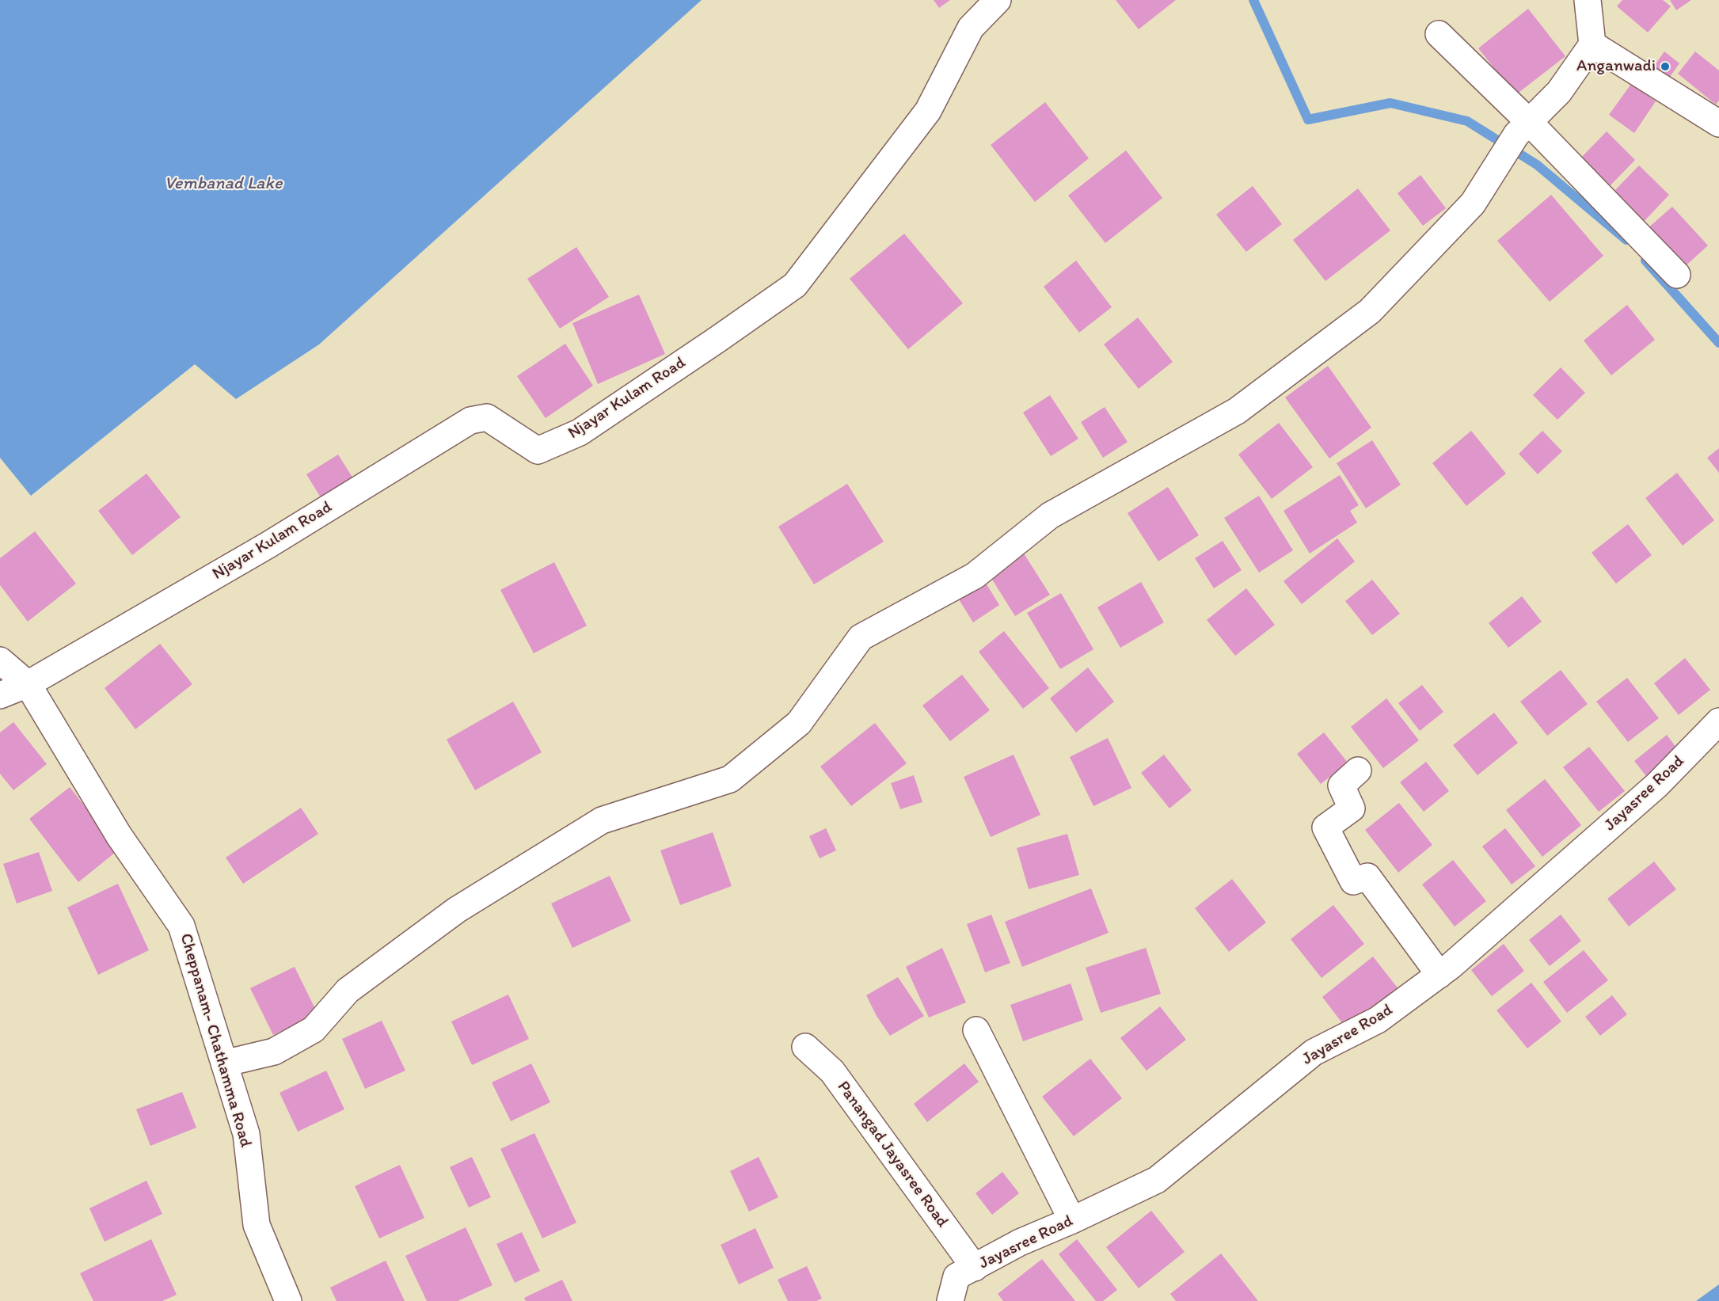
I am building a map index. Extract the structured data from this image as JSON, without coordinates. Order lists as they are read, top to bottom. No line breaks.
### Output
{"streets":{"street":["Njayar Kulam Road","Jayasree Road","Cheppanam- Chathamma Road","Panangad Jayasree Road"]},"crossings":[["Njayar Kulam Road","Cheppanam- Chathamma Road"],["Jayasree Road","Panangad Jayasree Road"]],"water":["Vembanad Lake"],"places":["Anganwadi"]}
